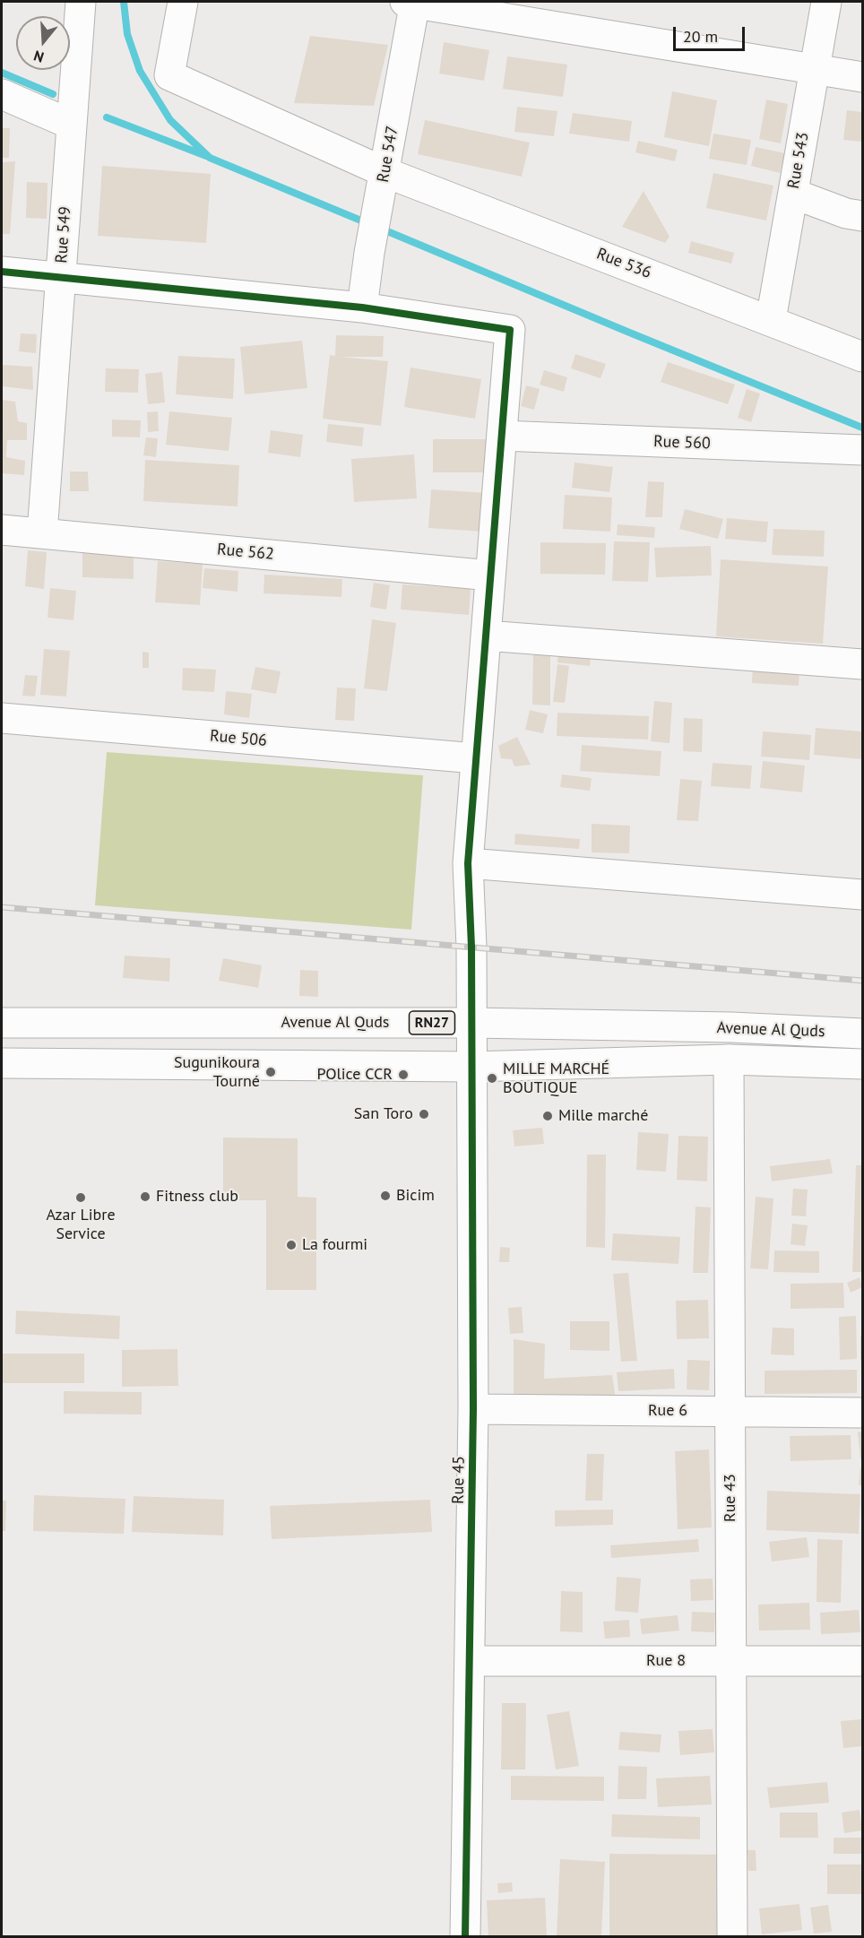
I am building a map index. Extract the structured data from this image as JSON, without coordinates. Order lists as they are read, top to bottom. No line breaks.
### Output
{"streets":{"street":["Rue 547","Rue 543","Rue 549","Rue 536","Rue 560","Rue 562","Rue 506","Avenue Al Quds","RN27","Rue 6","Rue 45","Rue 43","Rue 8"]},"crossings":[["Rue 547","Rue 536"],["Rue 547","Rue 45"],["Rue 543","Rue 536"],["Rue 549","Rue 562"],["Rue 560","Rue 45"],["Rue 562","Rue 45"],["Rue 506","Rue 45"],["Avenue Al Quds","Rue 45"],["Avenue Al Quds","Rue 43"],["Rue 6","Rue 45"],["Rue 6","Rue 43"],["Rue 45","Rue 8"],["Rue 43","Rue 8"]],"places":["Sugunikoura Tourné","POlice CCR","MILLE MARCHÉ BOUTIQUE","San Toro","Mille marché","Bicim","Fitness club","Azar Libre Service","La fourmi"],"scale_bar":"20 m","north":"bottom"}
